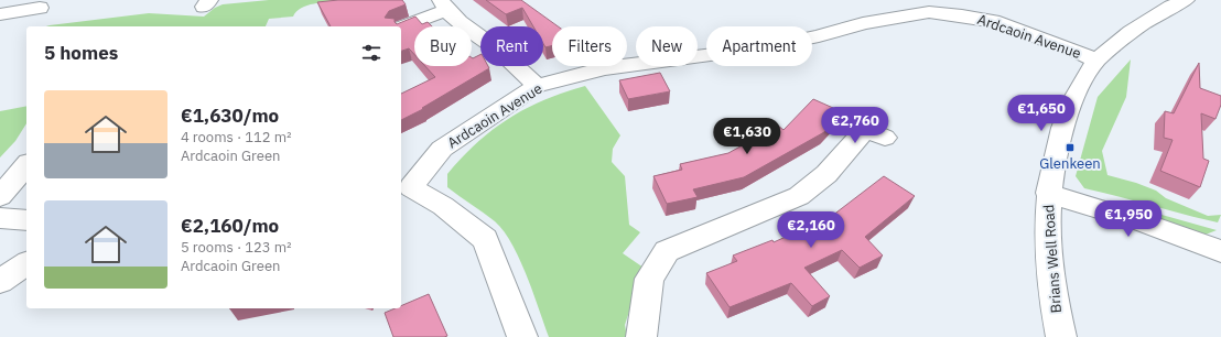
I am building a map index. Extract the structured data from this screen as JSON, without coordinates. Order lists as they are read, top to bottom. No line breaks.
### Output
{"streets":{"street":["Ardcaoin Avenue","Brians Well Road"]},"crossings":[["Ardcaoin Avenue","Brians Well Road"]],"places":{"transit":["Glenkeen"]},"page":{"chip":["Buy","Rent","Filters","New","Apartment"],"heading":"5 homes","list":[{"name":"€1,630/mo","note":"4 rooms · 112 m² · Ardcaoin Green"},{"name":"€2,160/mo","note":"5 rooms · 123 m² · Ardcaoin Green"}],"price":["€1,650","€2,760","€1,630","€1,950","€2,160"]}}
